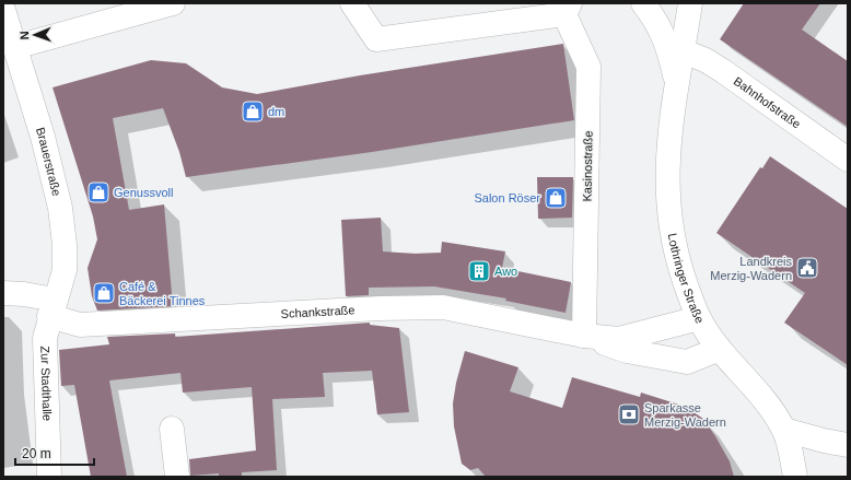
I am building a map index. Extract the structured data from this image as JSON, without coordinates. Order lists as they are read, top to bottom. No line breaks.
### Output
{"streets":{"street":["Bahnhofstraße","Brauerstraße","Kasinostraße","Lothringer Straße","Schankstraße","Zur Stadthalle"]},"crossings":[["Bahnhofstraße","Lothringer Straße"],["Brauerstraße","Schankstraße"],["Brauerstraße","Zur Stadthalle"],["Kasinostraße","Schankstraße"],["Lothringer Straße","Schankstraße"],["Schankstraße","Zur Stadthalle"]],"places":{"shop":["dm","Genussvoll","Salon Röser","Café & Bäckerei Tinnes"],"public building":["Landkreis Merzig-Wadern"],"building":["Awo"],"bank":["Sparkasse Merzig-Wadern"]},"scale_bar":"20 m","north":"left"}
